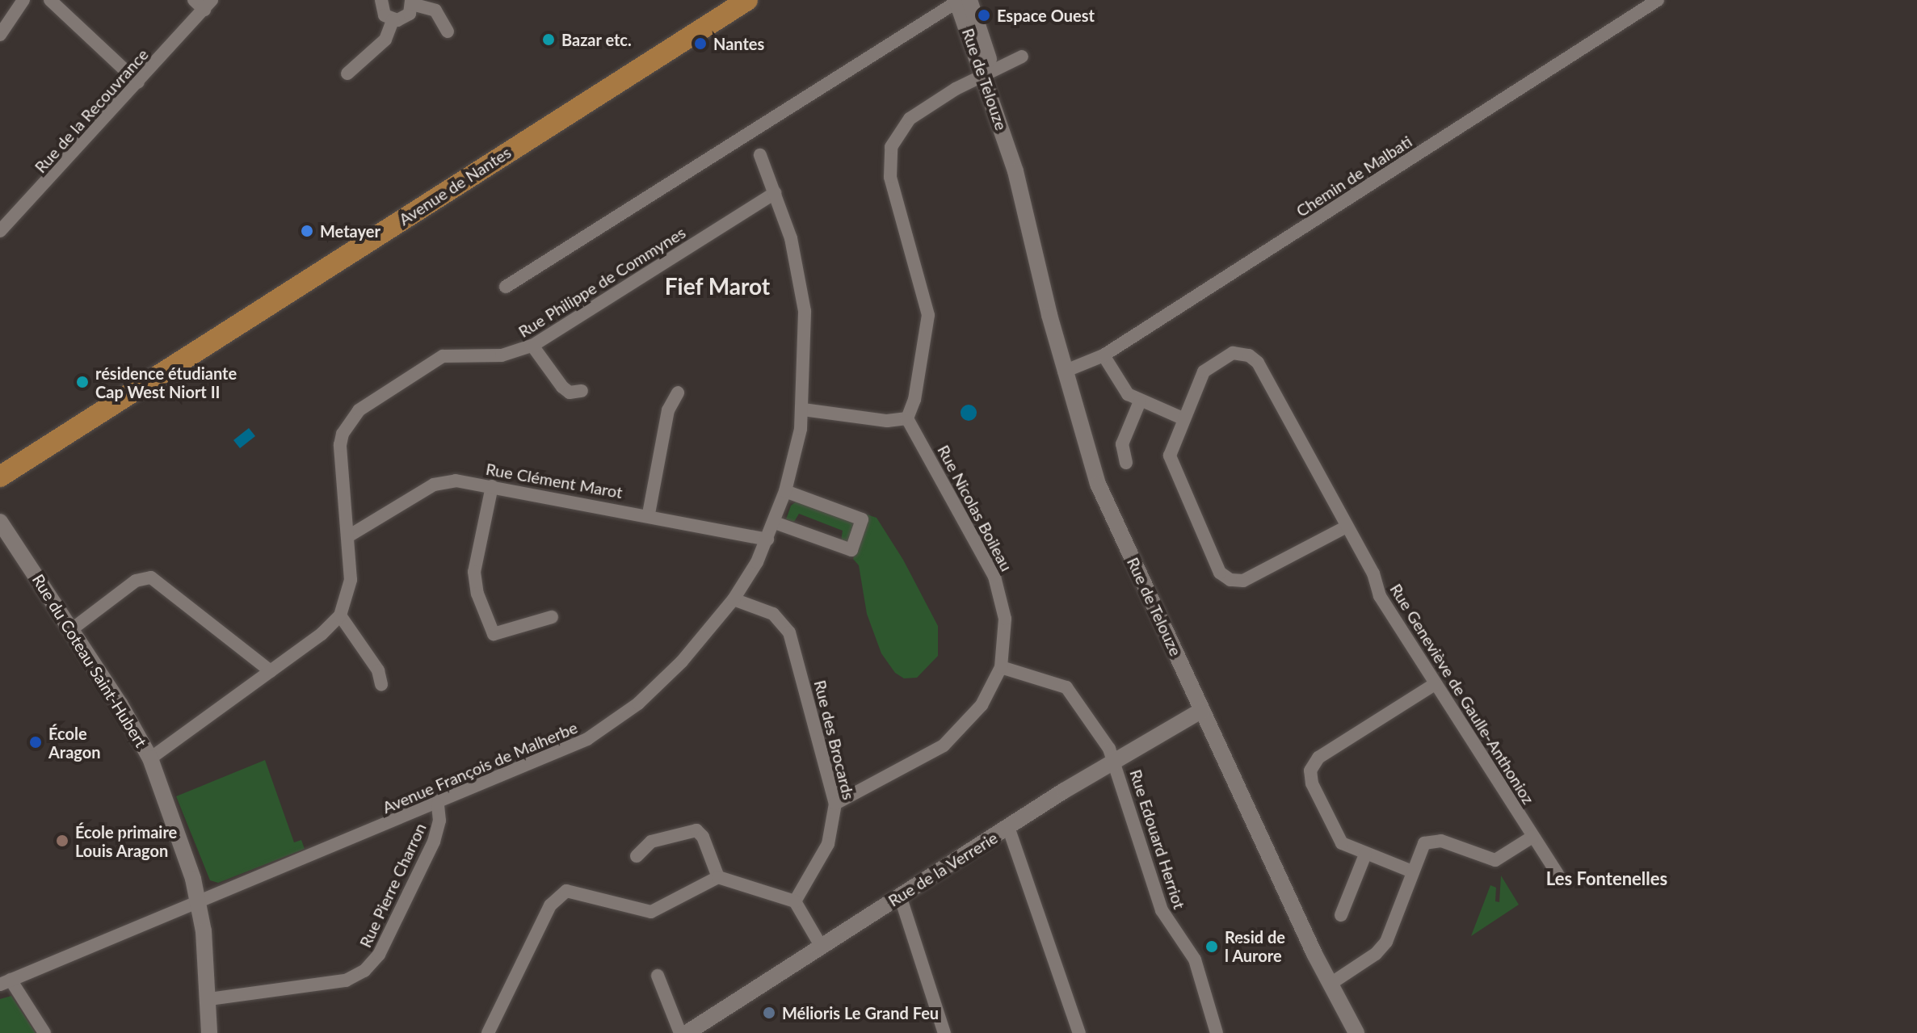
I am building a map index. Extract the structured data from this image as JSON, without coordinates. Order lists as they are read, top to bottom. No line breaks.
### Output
{"streets":{"main road":["Avenue de Nantes"],"street":["Rue de Telouze","Rue de la Recouvrance","Chemin de Malbati","Rue Philippe de Commynes","Rue Clément Marot","Rue Nicolas Boileau","Rue du Coteau Saint-Hubert","Rue Geneviève de Gaulle-Anthonioz","Rue des Brocards","Avenue François de Malherbe","Rue Edouard Herriot","Rue de la Verrerie","Rue Pierre Charron"]},"crossings":[["Rue de Telouze","Chemin de Malbati"],["Rue de Telouze","Rue de la Verrerie"],["Rue Philippe de Commynes","Rue Clément Marot"],["Rue Philippe de Commynes","Avenue François de Malherbe"],["Rue Clément Marot","Avenue François de Malherbe"],["Rue Nicolas Boileau","Rue des Brocards"],["Rue Nicolas Boileau","Rue Edouard Herriot"],["Rue du Coteau Saint-Hubert","Avenue François de Malherbe"],["Rue du Coteau Saint-Hubert","Rue Pierre Charron"],["Rue des Brocards","Avenue François de Malherbe"],["Avenue François de Malherbe","Rue Pierre Charron"],["Rue Edouard Herriot","Rue de la Verrerie"]],"districts":["Fief Marot","Les Fontenelles"],"places":["Espace Ouest","Bazar etc.","Nantes","Metayer","résidence étudiante Cap West Niort II","École Aragon","École primaire Louis Aragon","Resid de l Aurore","Mélioris Le Grand Feu"]}
